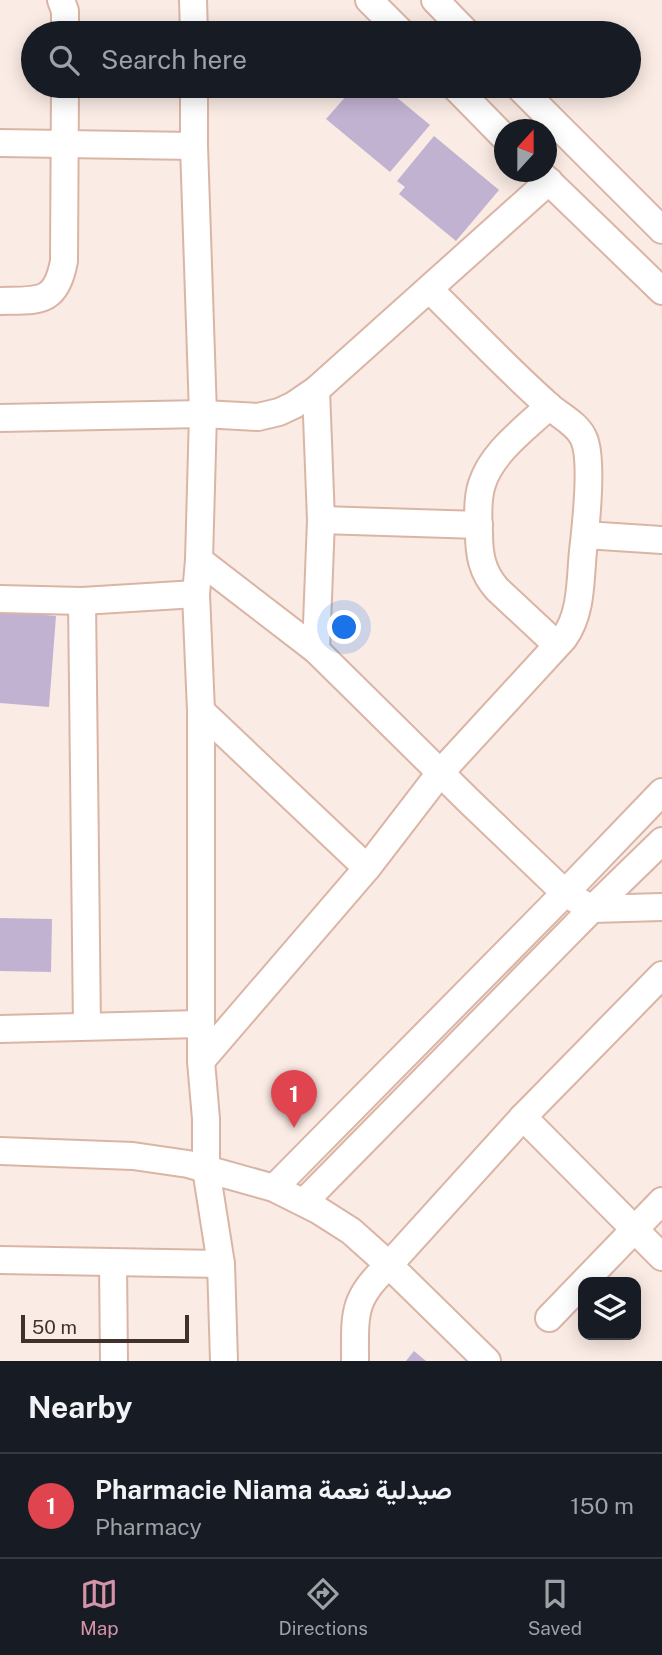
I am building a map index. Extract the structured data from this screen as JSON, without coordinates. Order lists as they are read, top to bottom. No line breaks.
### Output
{"scale_bar":"50 m","north":"top","page":{"search":"Search here","pins":"1","scale":"50 m","heading":"Nearby","list":[{"mark":"1","name":"Pharmacie Niama صيدلية نعمة","note":"Pharmacy","value":"150 m"}],"nav":["Map","Directions","Saved"]}}
